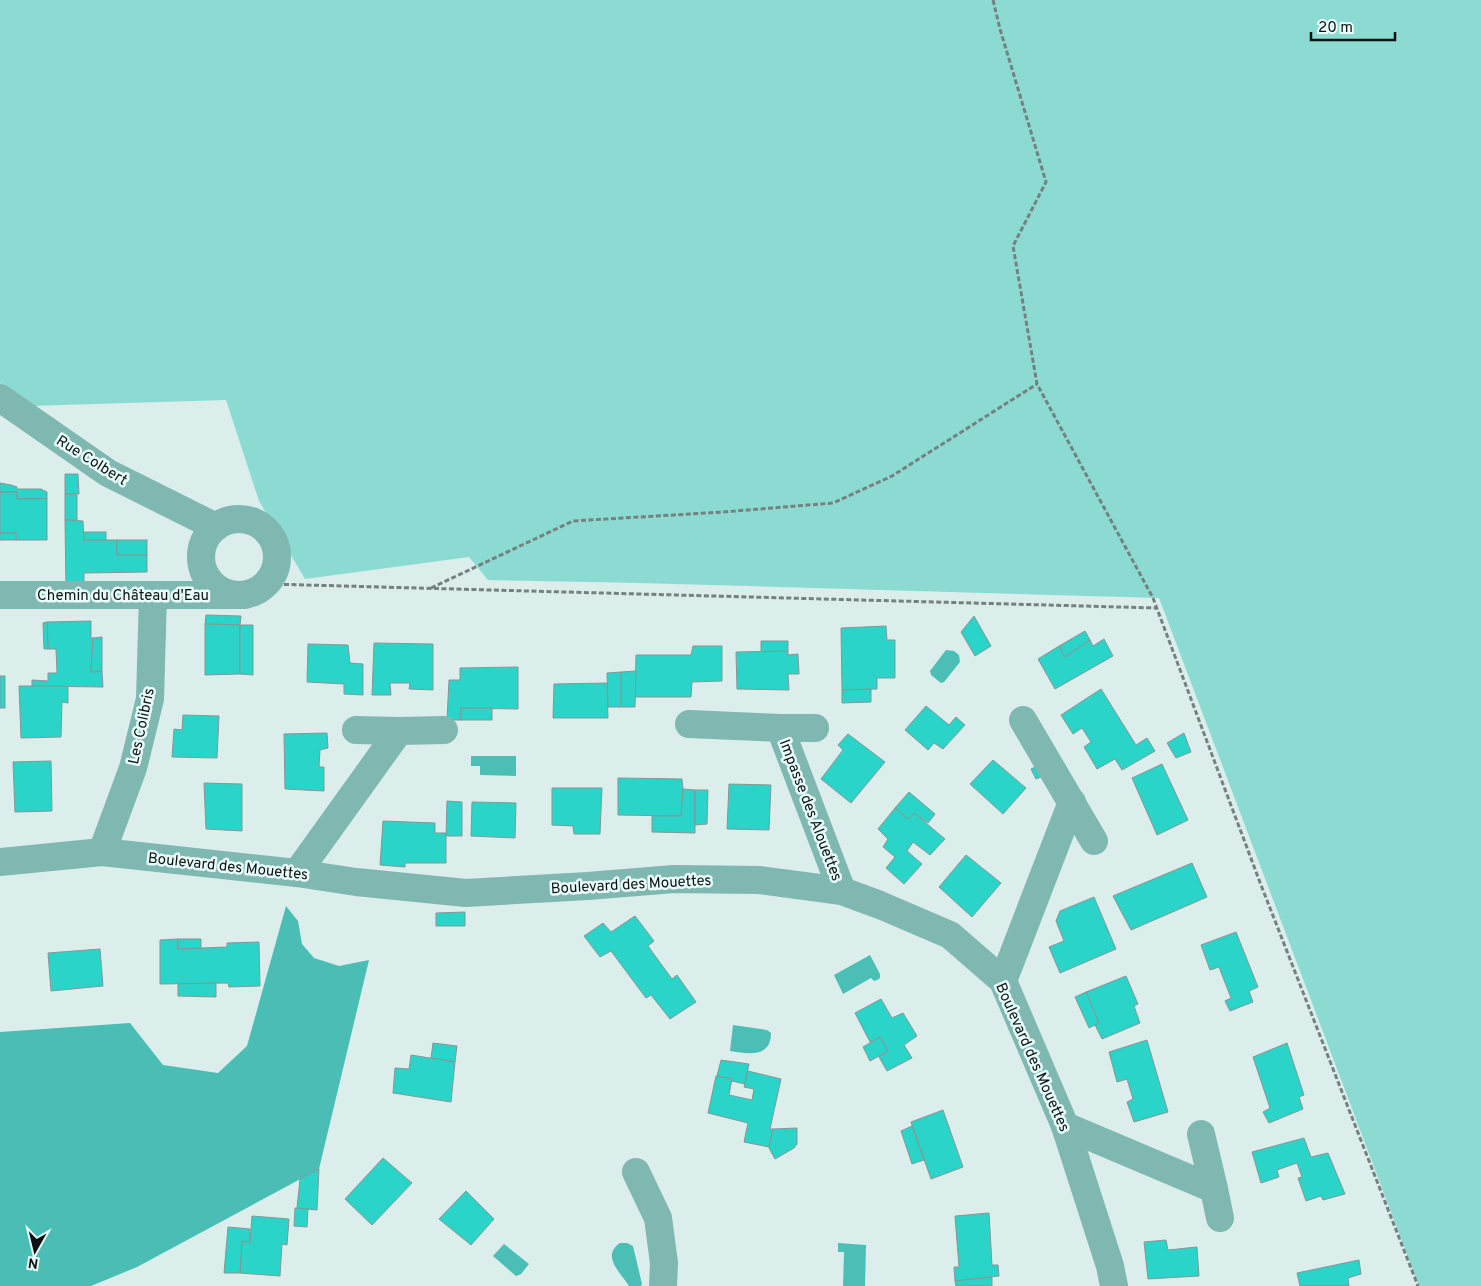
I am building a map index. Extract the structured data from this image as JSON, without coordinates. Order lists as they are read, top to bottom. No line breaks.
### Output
{"streets":{"street":["Rue Colbert","Chemin du Château d'Eau","Les Colibris","Impasse des Alouettes","Boulevard des Mouettes"]},"crossings":[["Rue Colbert","Chemin du Château d'Eau"],["Chemin du Château d'Eau","Les Colibris"],["Les Colibris","Boulevard des Mouettes"],["Impasse des Alouettes","Boulevard des Mouettes"]],"scale_bar":"20 m","north":"bottom"}
